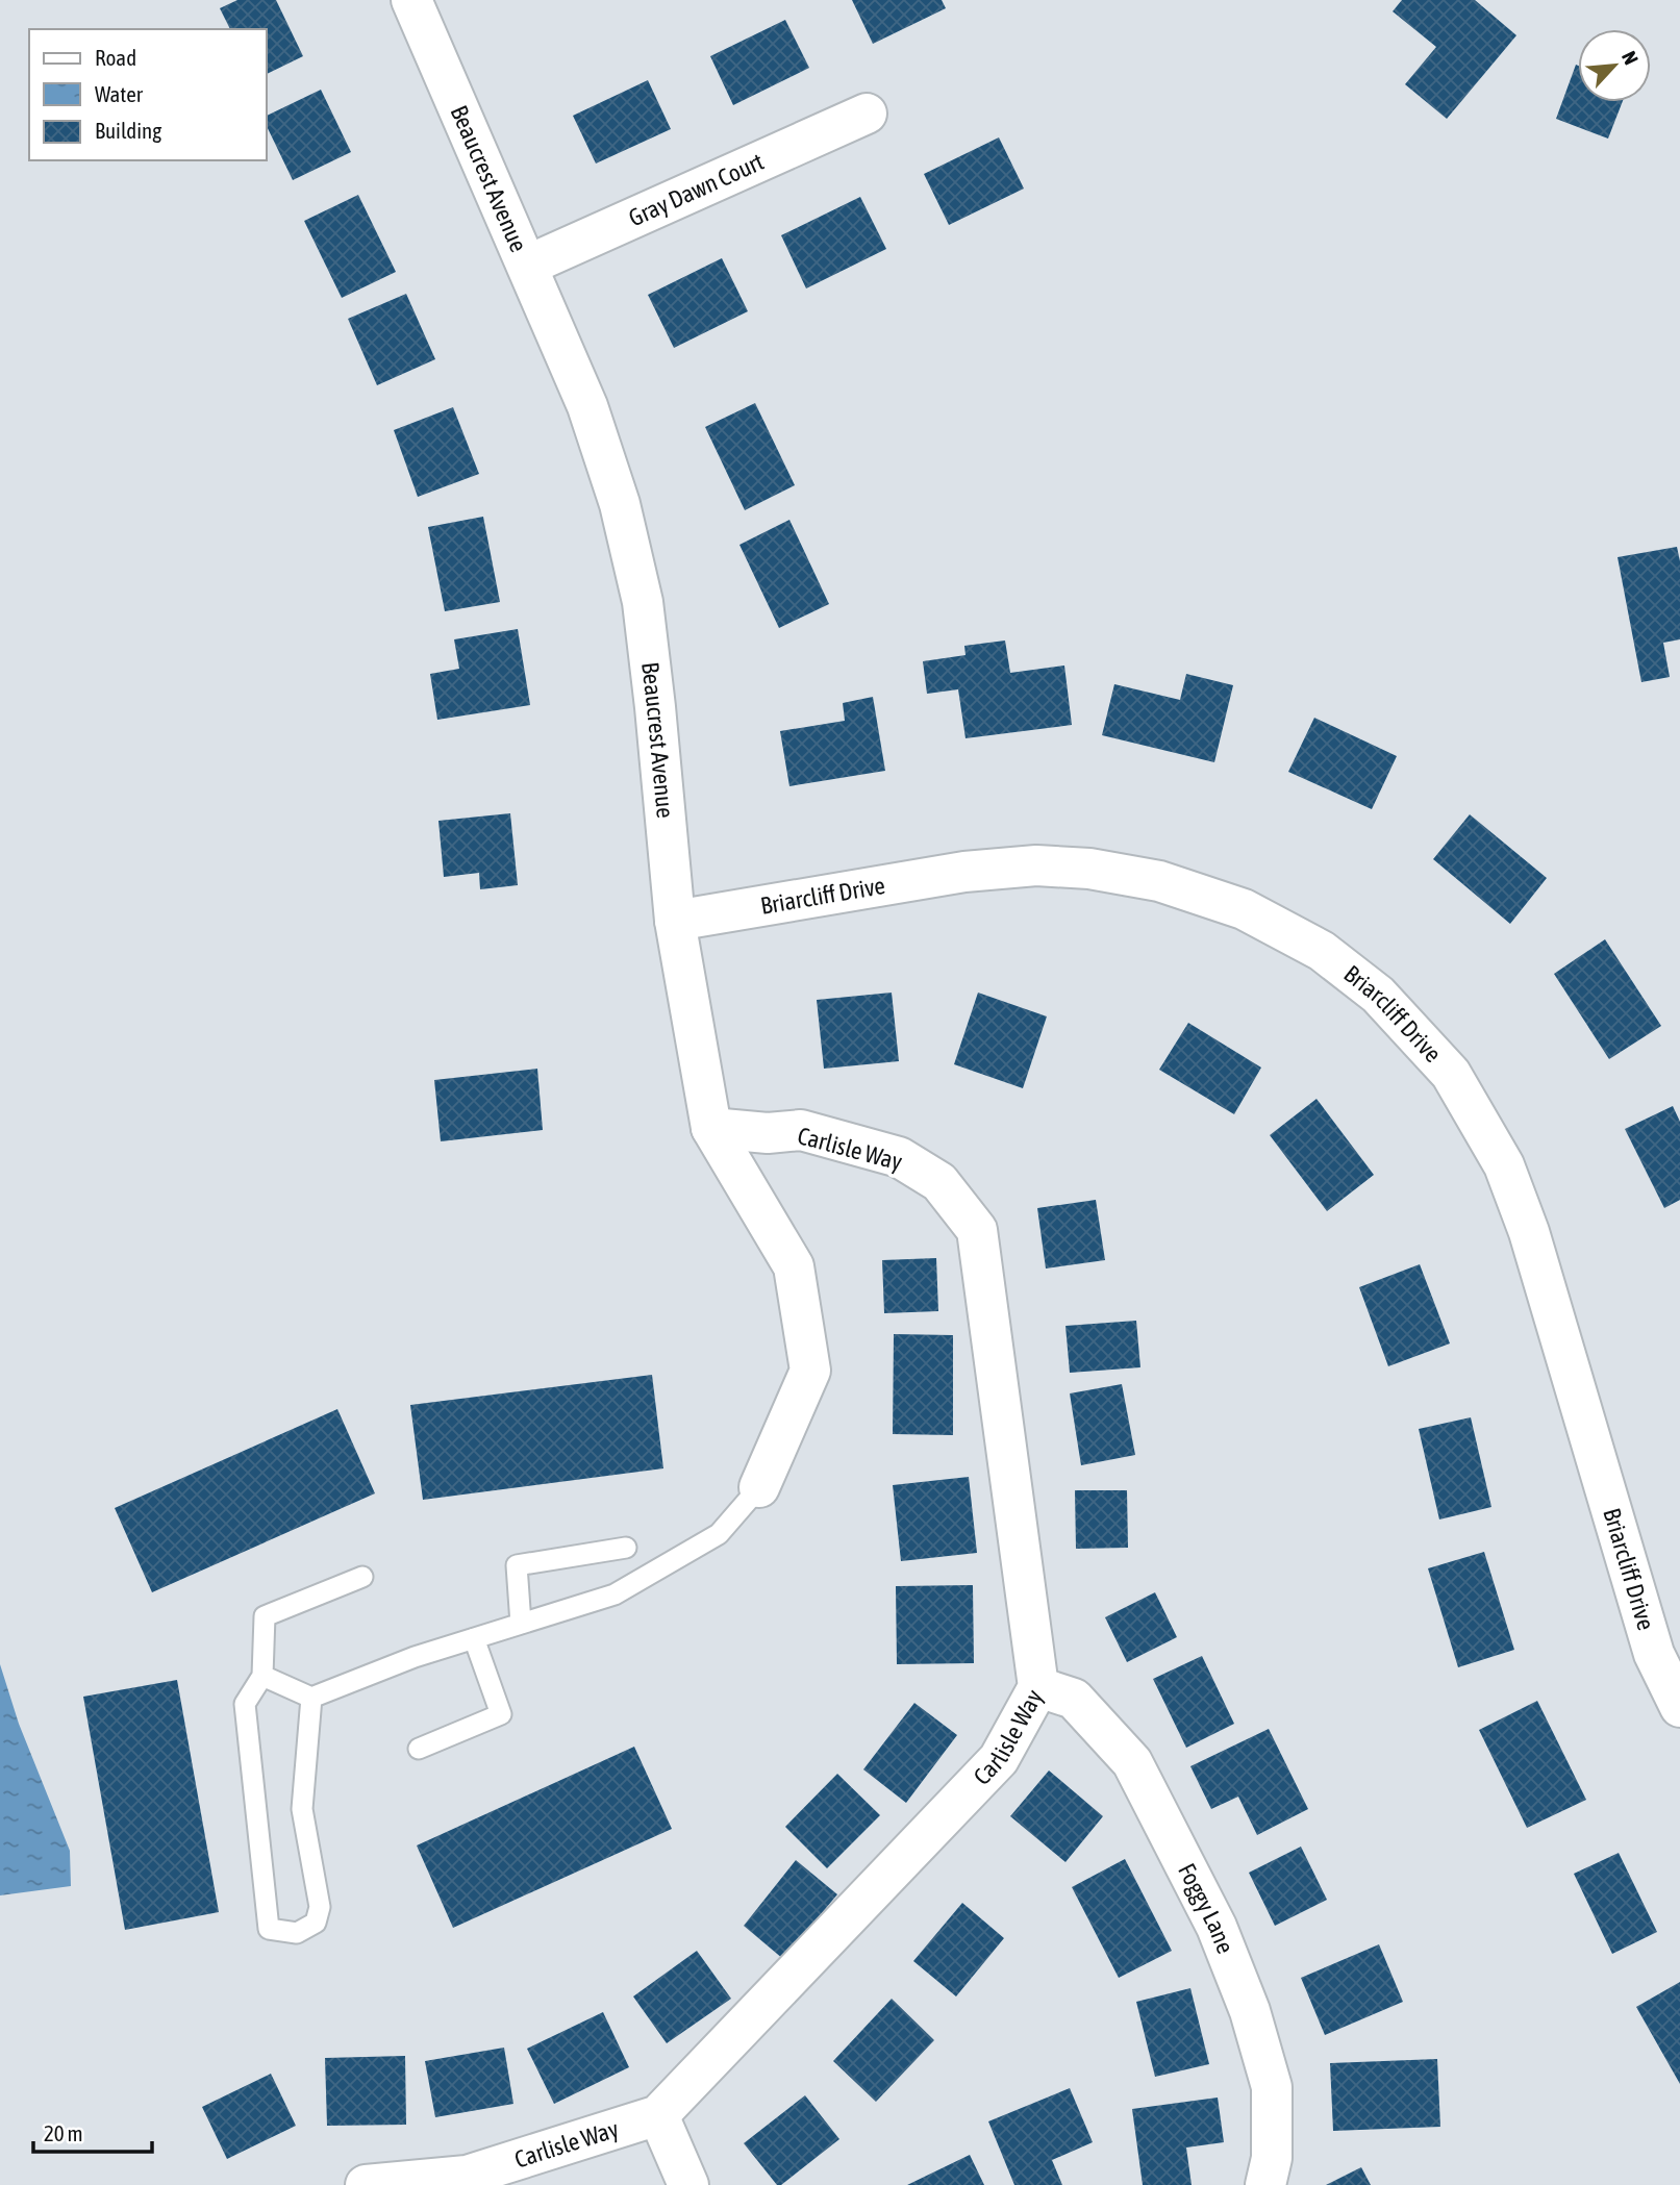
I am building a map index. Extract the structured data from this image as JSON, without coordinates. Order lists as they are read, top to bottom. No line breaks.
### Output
{"streets":{"street":["Beaucrest Avenue","Gray Dawn Court","Briarcliff Drive","Carlisle Way","Foggy Lane"]},"crossings":[["Beaucrest Avenue","Gray Dawn Court"],["Beaucrest Avenue","Briarcliff Drive"],["Beaucrest Avenue","Carlisle Way"],["Carlisle Way","Foggy Lane"]],"legend":["Road","Water","Building"],"scale_bar":"20 m","north":"top right"}
